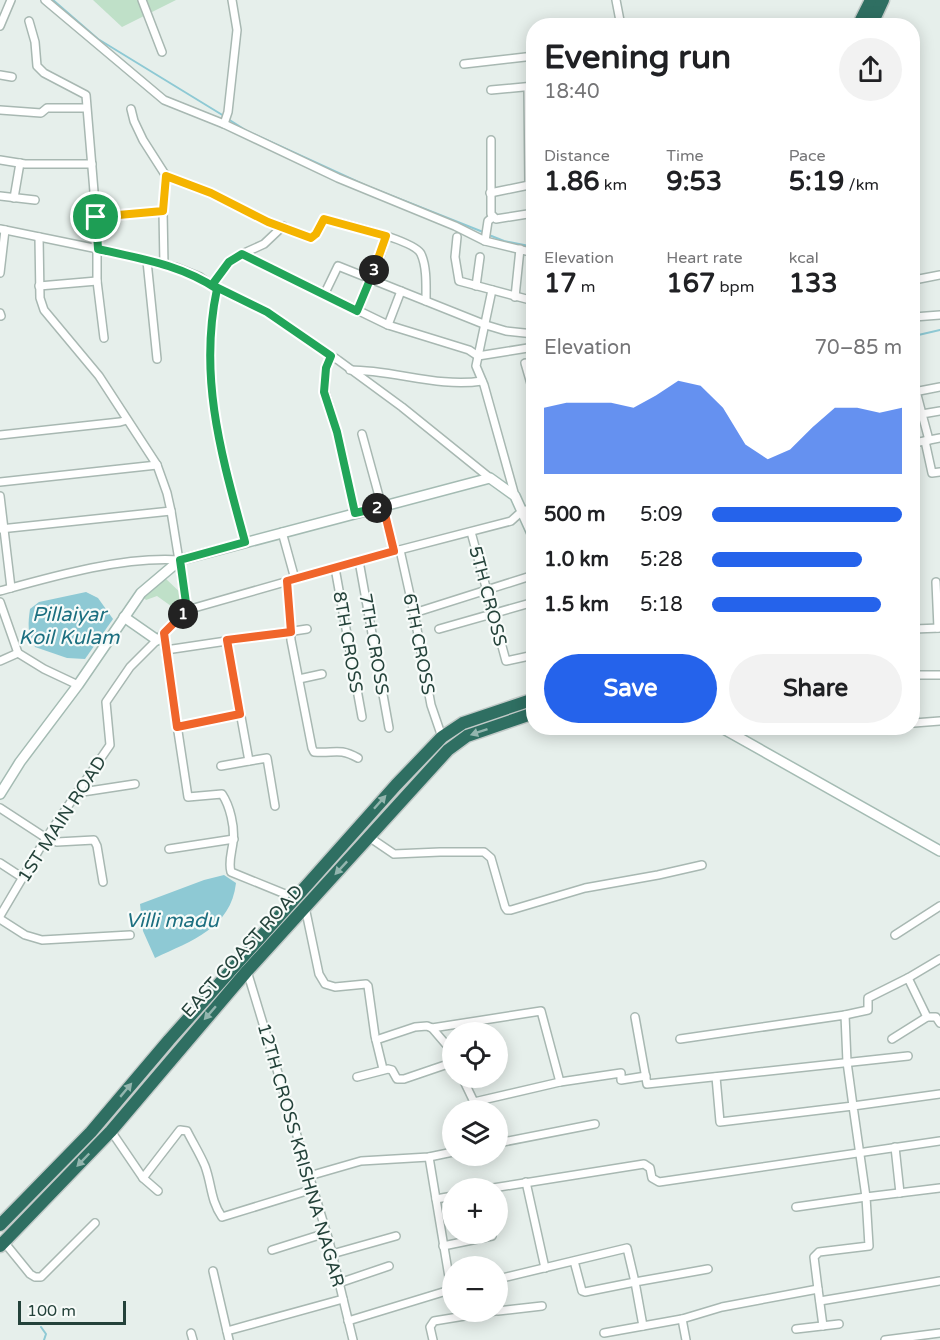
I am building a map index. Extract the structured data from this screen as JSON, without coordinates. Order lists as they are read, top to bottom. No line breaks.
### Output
{"streets":{"highway":["EAST COAST ROAD"],"street":["5TH CROSS","8TH CROSS","7TH CROSS","6TH CROSS","1ST MAIN ROAD","12TH CROSS KRISHNA NAGAR"]},"crossings":[["5TH CROSS","1ST MAIN ROAD"],["8TH CROSS","1ST MAIN ROAD"],["7TH CROSS","1ST MAIN ROAD"],["6TH CROSS","1ST MAIN ROAD"],["6TH CROSS","EAST COAST ROAD"],["EAST COAST ROAD","12TH CROSS KRISHNA NAGAR"]],"water":["Pillaiyar Koil Kulam","Villi madu"],"scale_bar":"100 m","page":{"heading":["Evening run","18:40"],"stats":[["Distance","1.86 km"],["Time","9:53"],["Pace","5:19 /km"],["Elevation","17 m"],["Heart rate","167 bpm"],["kcal","133"]],"pins":["3","2","1"],"chart":["Elevation","70–85 m"],"list":[{"name":"500 m","note":"5:09"},{"name":"1.0 km","note":"5:28"},{"name":"1.5 km","note":"5:18"}],"buttons":["Save","Share"],"map_buttons":["+","−"],"scale":"100 m"}}
